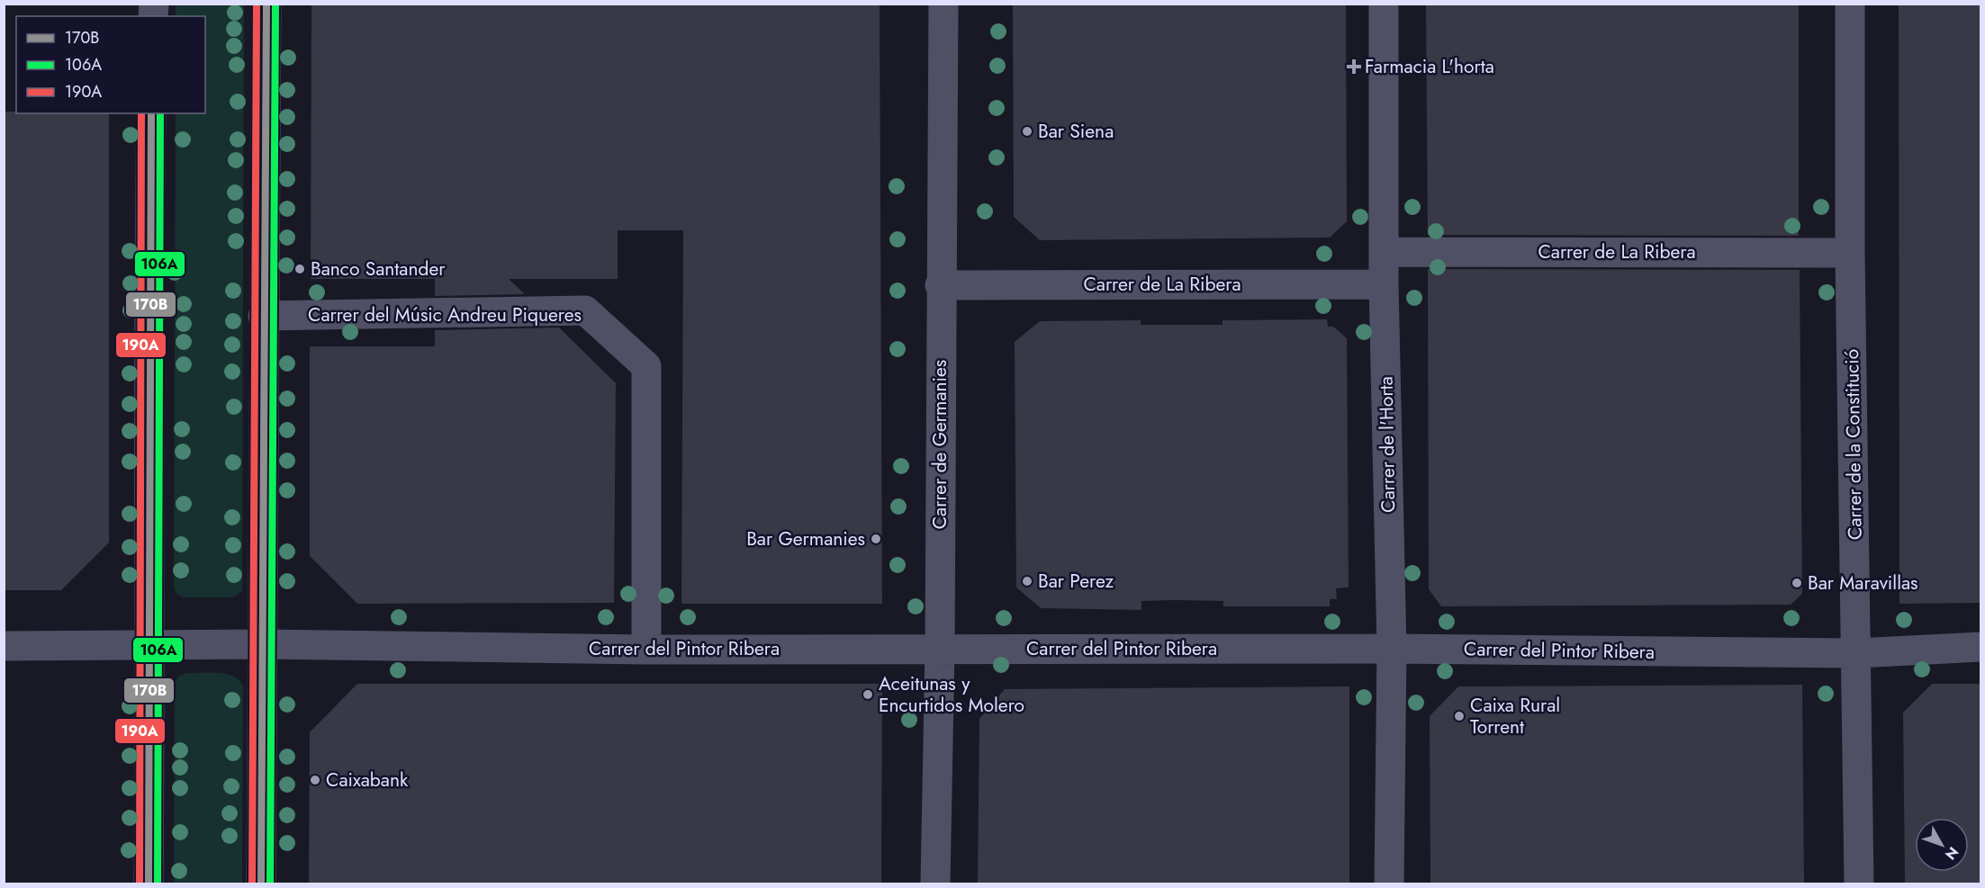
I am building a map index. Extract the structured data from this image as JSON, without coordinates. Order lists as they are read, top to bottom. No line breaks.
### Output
{"streets":{"street":["Carrer de La Ribera","Carrer del Músic Andreu Piqueres","Carrer de Germanies","Carrer de l'Horta","Carrer de la Constitució","Carrer del Pintor Ribera"]},"crossings":[["Carrer de La Ribera","Carrer de Germanies"],["Carrer de La Ribera","Carrer de l'Horta"],["Carrer de La Ribera","Carrer de la Constitució"],["Carrer del Músic Andreu Piqueres","Carrer del Pintor Ribera"],["Carrer de Germanies","Carrer del Pintor Ribera"],["Carrer de l'Horta","Carrer del Pintor Ribera"],["Carrer de la Constitució","Carrer del Pintor Ribera"]],"places":{"health":["Farmacia L'horta"],"other":["Bar Siena","Banco Santander","Bar Germanies","Bar Perez","Bar Maravillas","Aceitunas y Encurtidos Molero","Caixa Rural Torrent","Caixabank"]},"lines":["transit line 170B","transit line 106A","transit line 190A"],"legend":["170B","106A","190A"],"north":"bottom right"}
